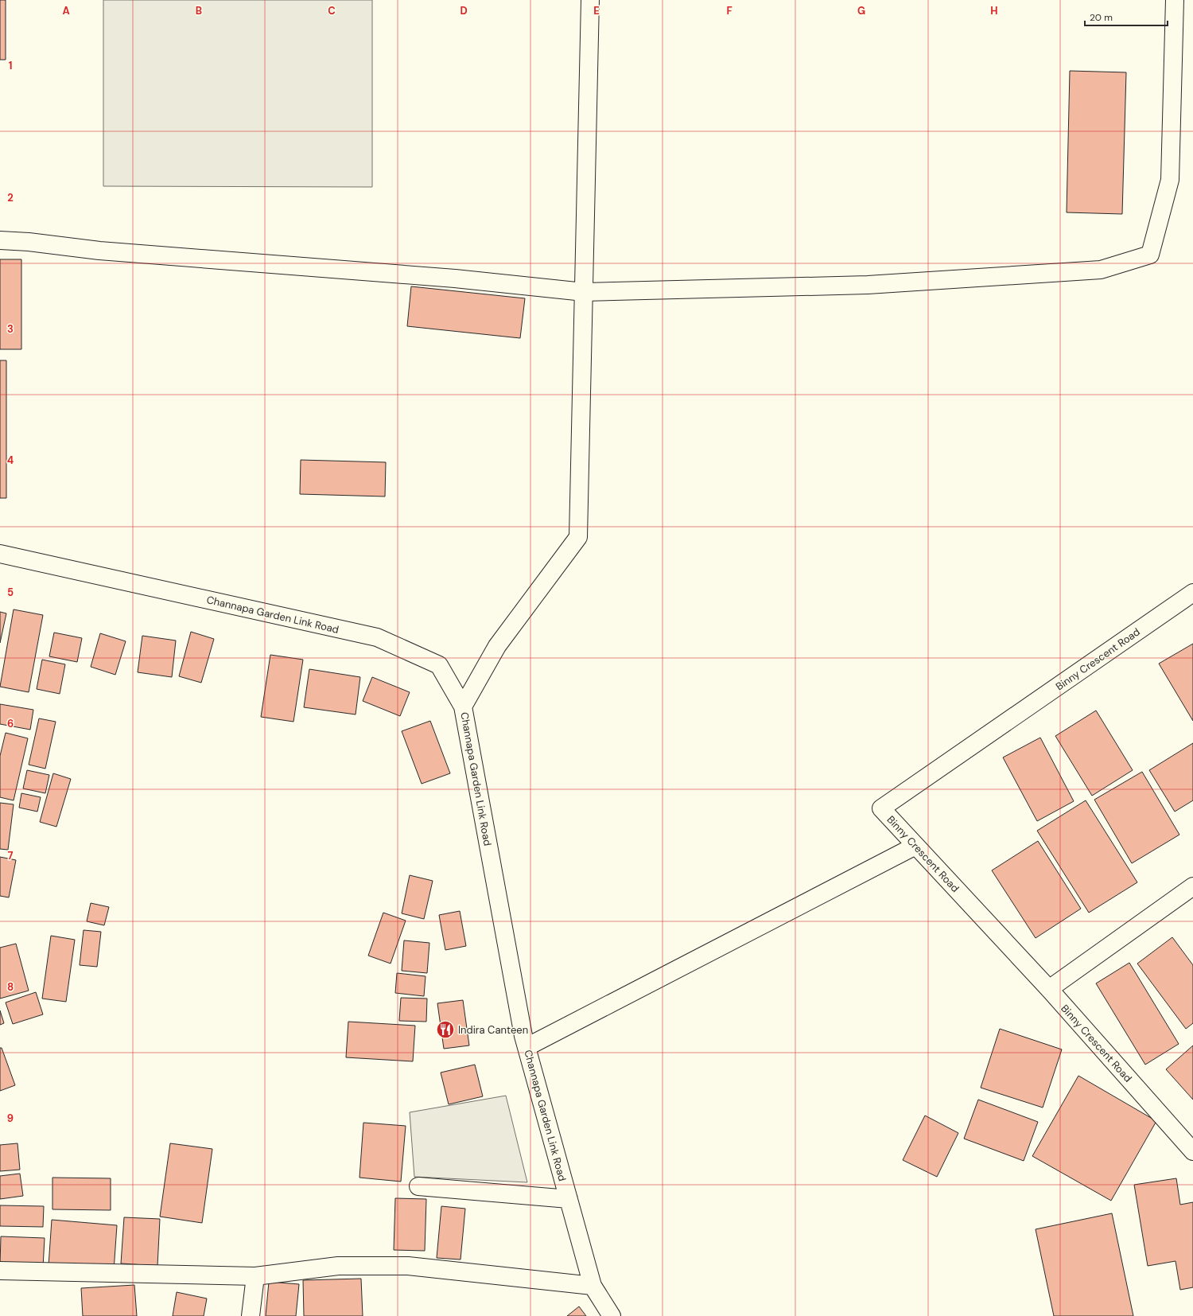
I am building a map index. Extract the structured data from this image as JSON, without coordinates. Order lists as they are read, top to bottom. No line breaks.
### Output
{"streets":{"street":["Channapa Garden Link Road","Binny Crescent Road"]},"places":{"restaurant":["Indira Canteen"]},"scale_bar":"20 m","grid":{"columns":["A","B","C","D","E","F","G","H"],"rows":["1","2","3","4","5","6","7","8","9"]}}
